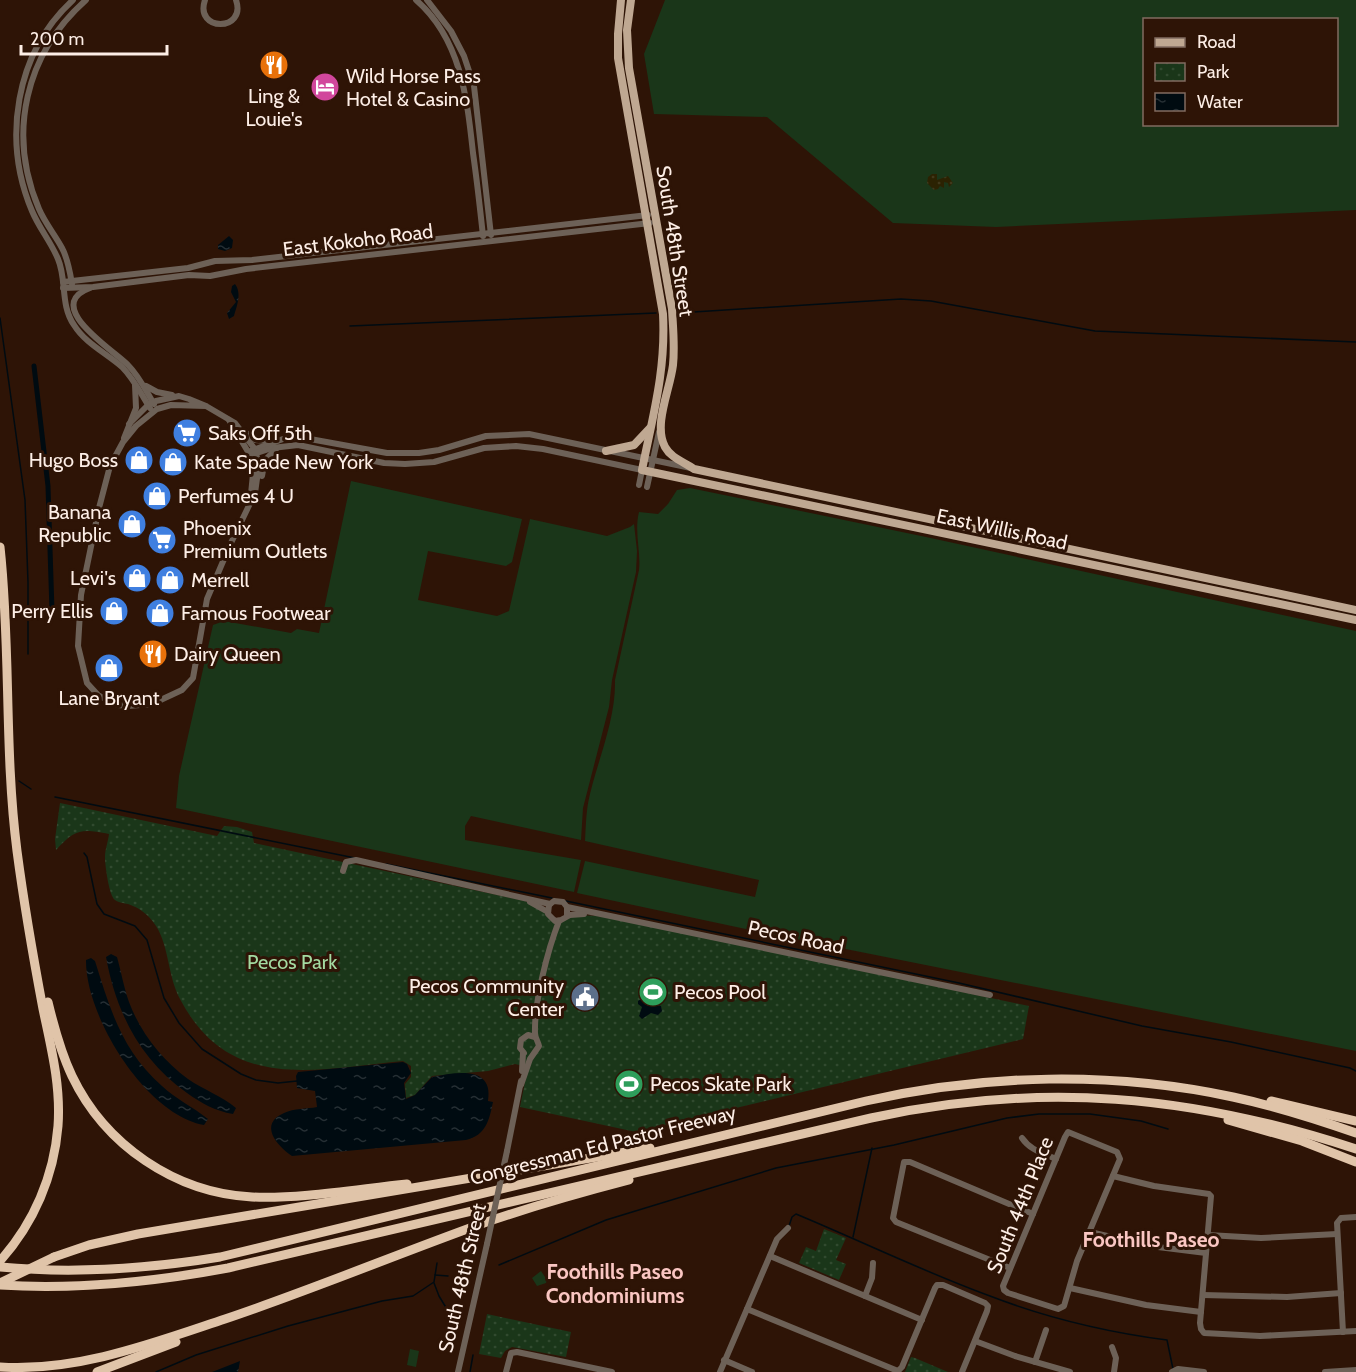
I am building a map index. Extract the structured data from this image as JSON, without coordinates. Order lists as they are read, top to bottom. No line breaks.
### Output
{"streets":{"highway":["Congressman Ed Pastor Freeway"],"main road":["South 48th Street","East Willis Road"],"street":["East Kokoho Road","Pecos Road","South 44th Place"]},"crossings":[["East Kokoho Road","South 48th Street"],["South 48th Street","East Willis Road"]],"districts":["Foothills Paseo","Foothills Paseo Condominiums"],"parks":["Pecos Park"],"places":{"restaurant":["Ling & Louie's","Dairy Queen"],"hotel":["Wild Horse Pass Hotel & Casino"],"supermarket":["Saks Off 5th","Phoenix Premium Outlets"],"shop":["Hugo Boss","Kate Spade New York","Perfumes 4 U","Banana Republic","Levi's","Merrell","Perry Ellis","Famous Footwear","Lane Bryant"],"sports":["Pecos Pool","Pecos Skate Park"],"public building":["Pecos Community Center"]},"legend":["Road","Park","Water"],"scale_bar":"200 m"}
